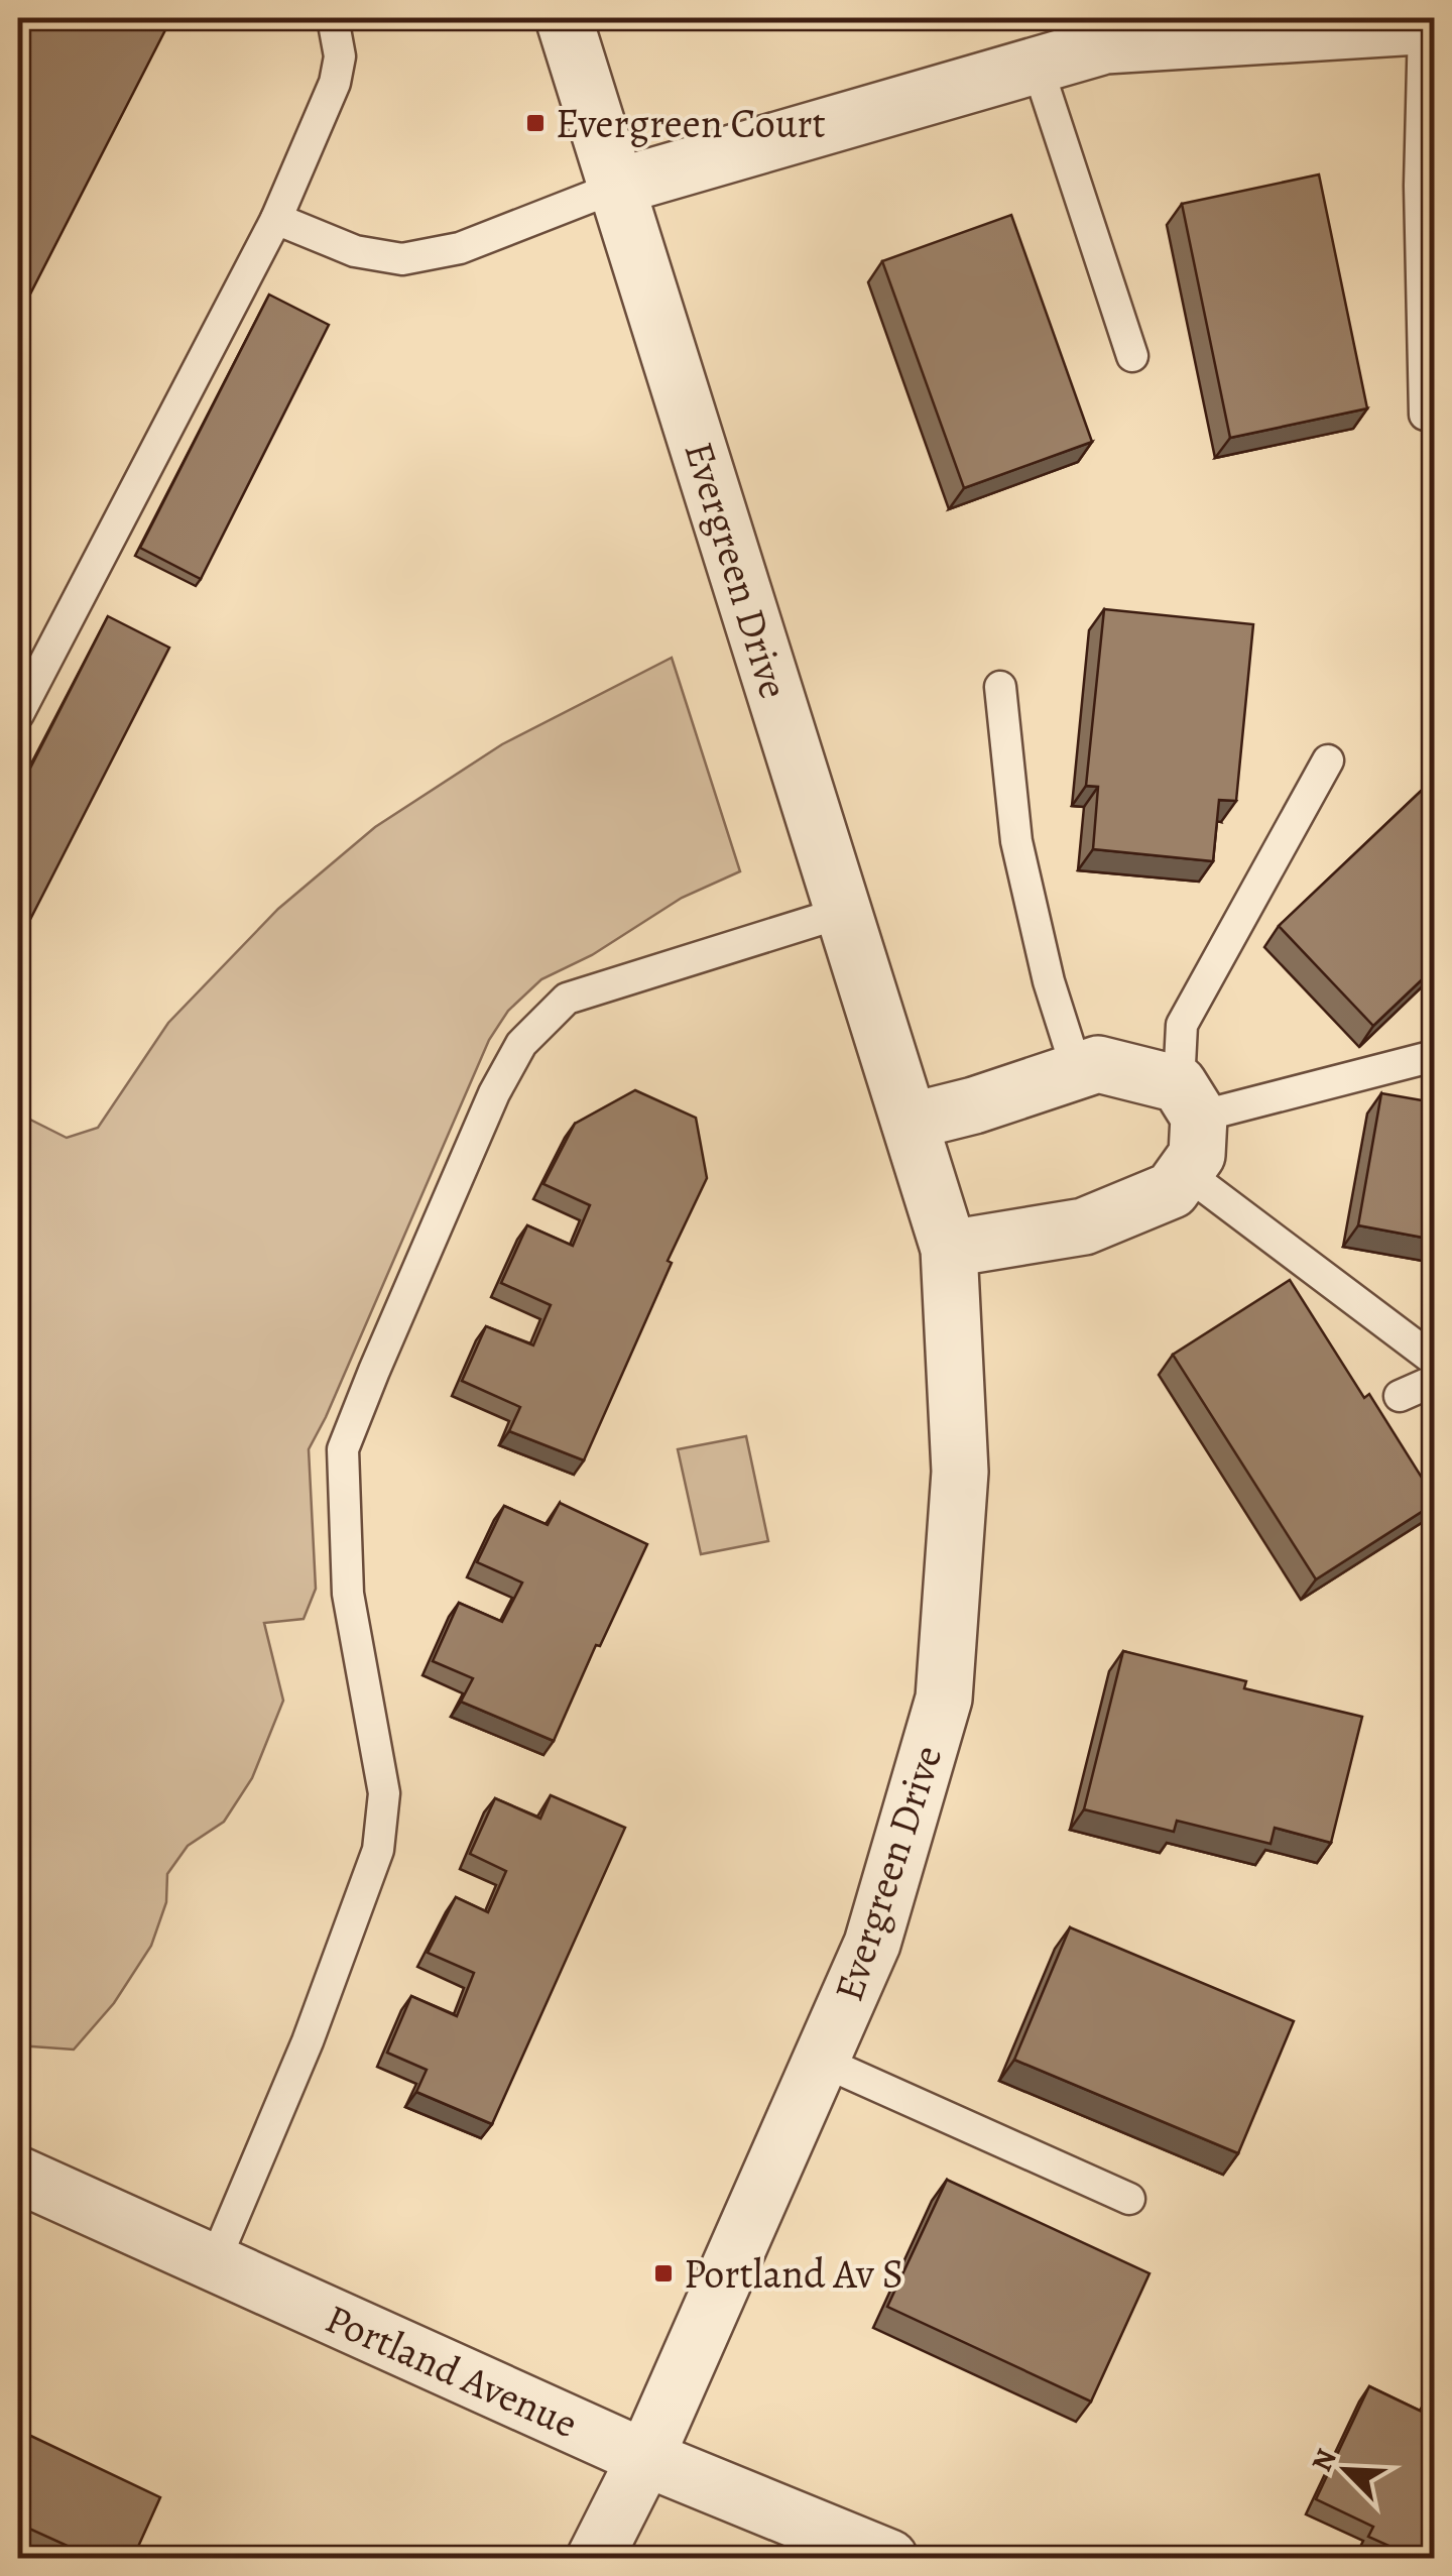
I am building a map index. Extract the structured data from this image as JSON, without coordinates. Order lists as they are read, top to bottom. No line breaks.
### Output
{"streets":{"street":["Evergreen Drive","Portland Avenue"]},"crossings":[["Evergreen Drive","Portland Avenue"]],"places":{"transit":["Evergreen Court","Portland Av S"]},"north":"top left"}
